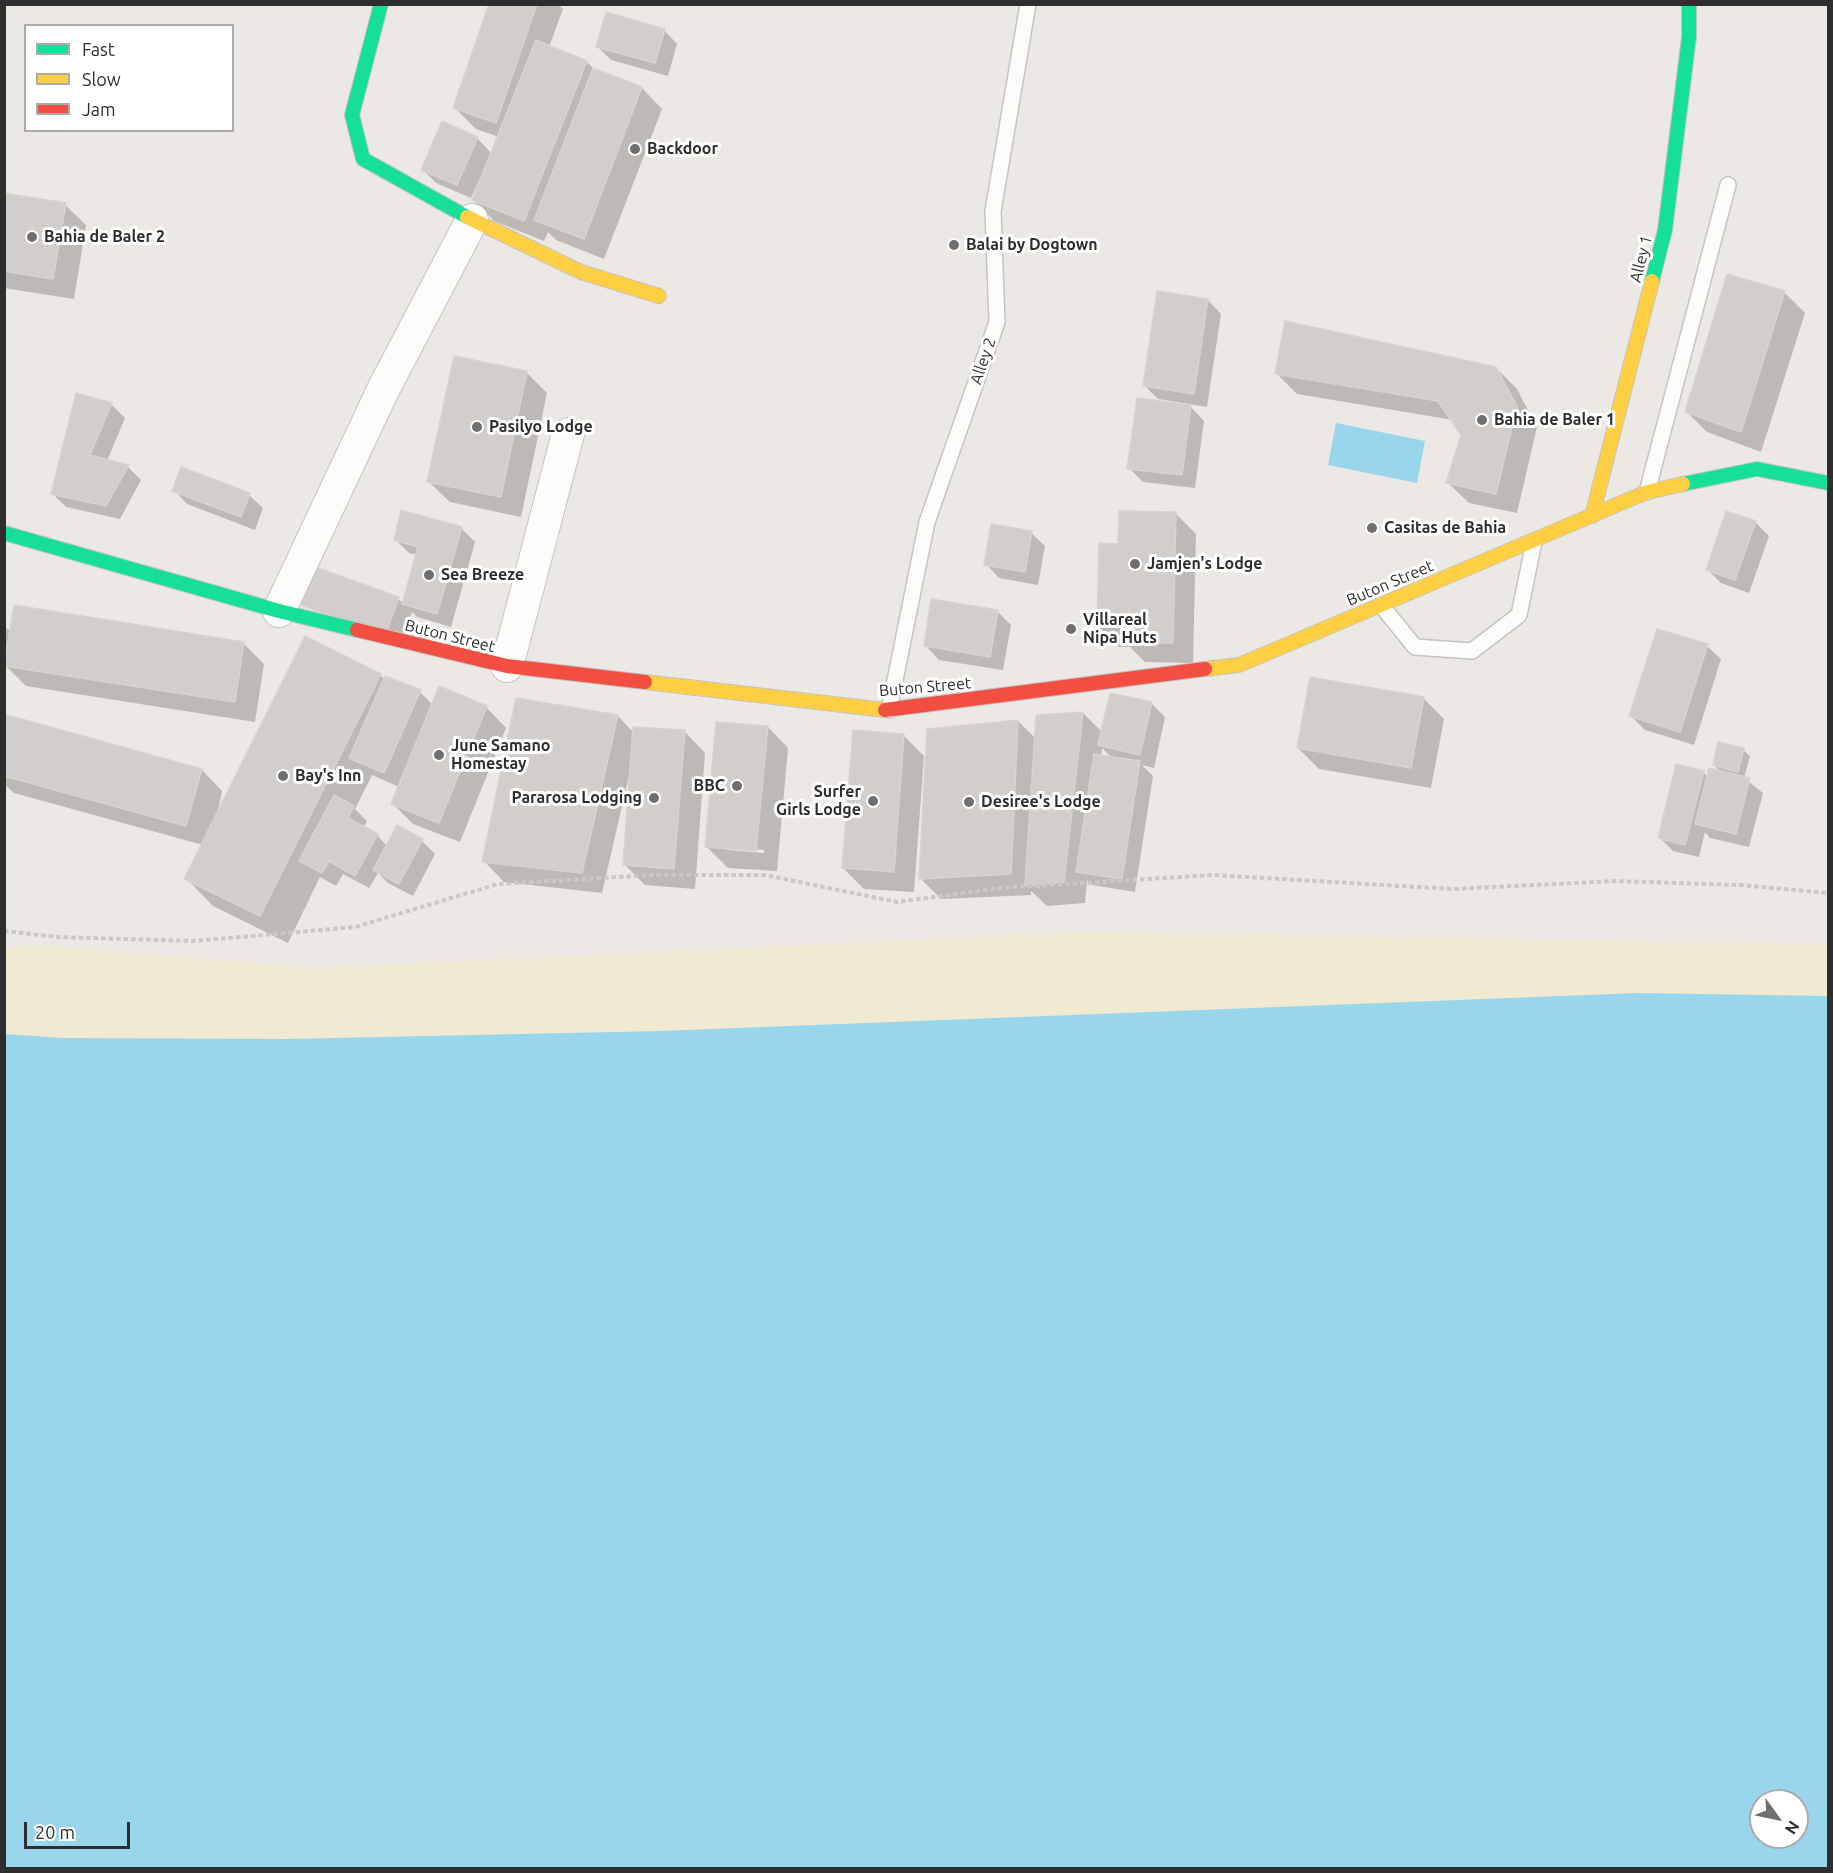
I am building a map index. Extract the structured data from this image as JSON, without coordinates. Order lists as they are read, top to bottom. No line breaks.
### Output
{"streets":{"street":["Alley 1","Buton Street"],"lane":["Alley 2"]},"crossings":[["Alley 1","Buton Street"],["Alley 2","Buton Street"]],"places":["Backdoor","Bahia de Baler 2","Balai by Dogtown","Bahia de Baler 1","Pasilyo Lodge","Casitas de Bahia","Jamjen's Lodge","Sea Breeze","Villareal Nipa Huts","June Samano Homestay","Bay's Inn","BBC","Pararosa Lodging","Surfer Girls Lodge","Desiree's Lodge"],"legend":["Fast","Slow","Jam"],"scale_bar":"20 m","north":"bottom right"}
